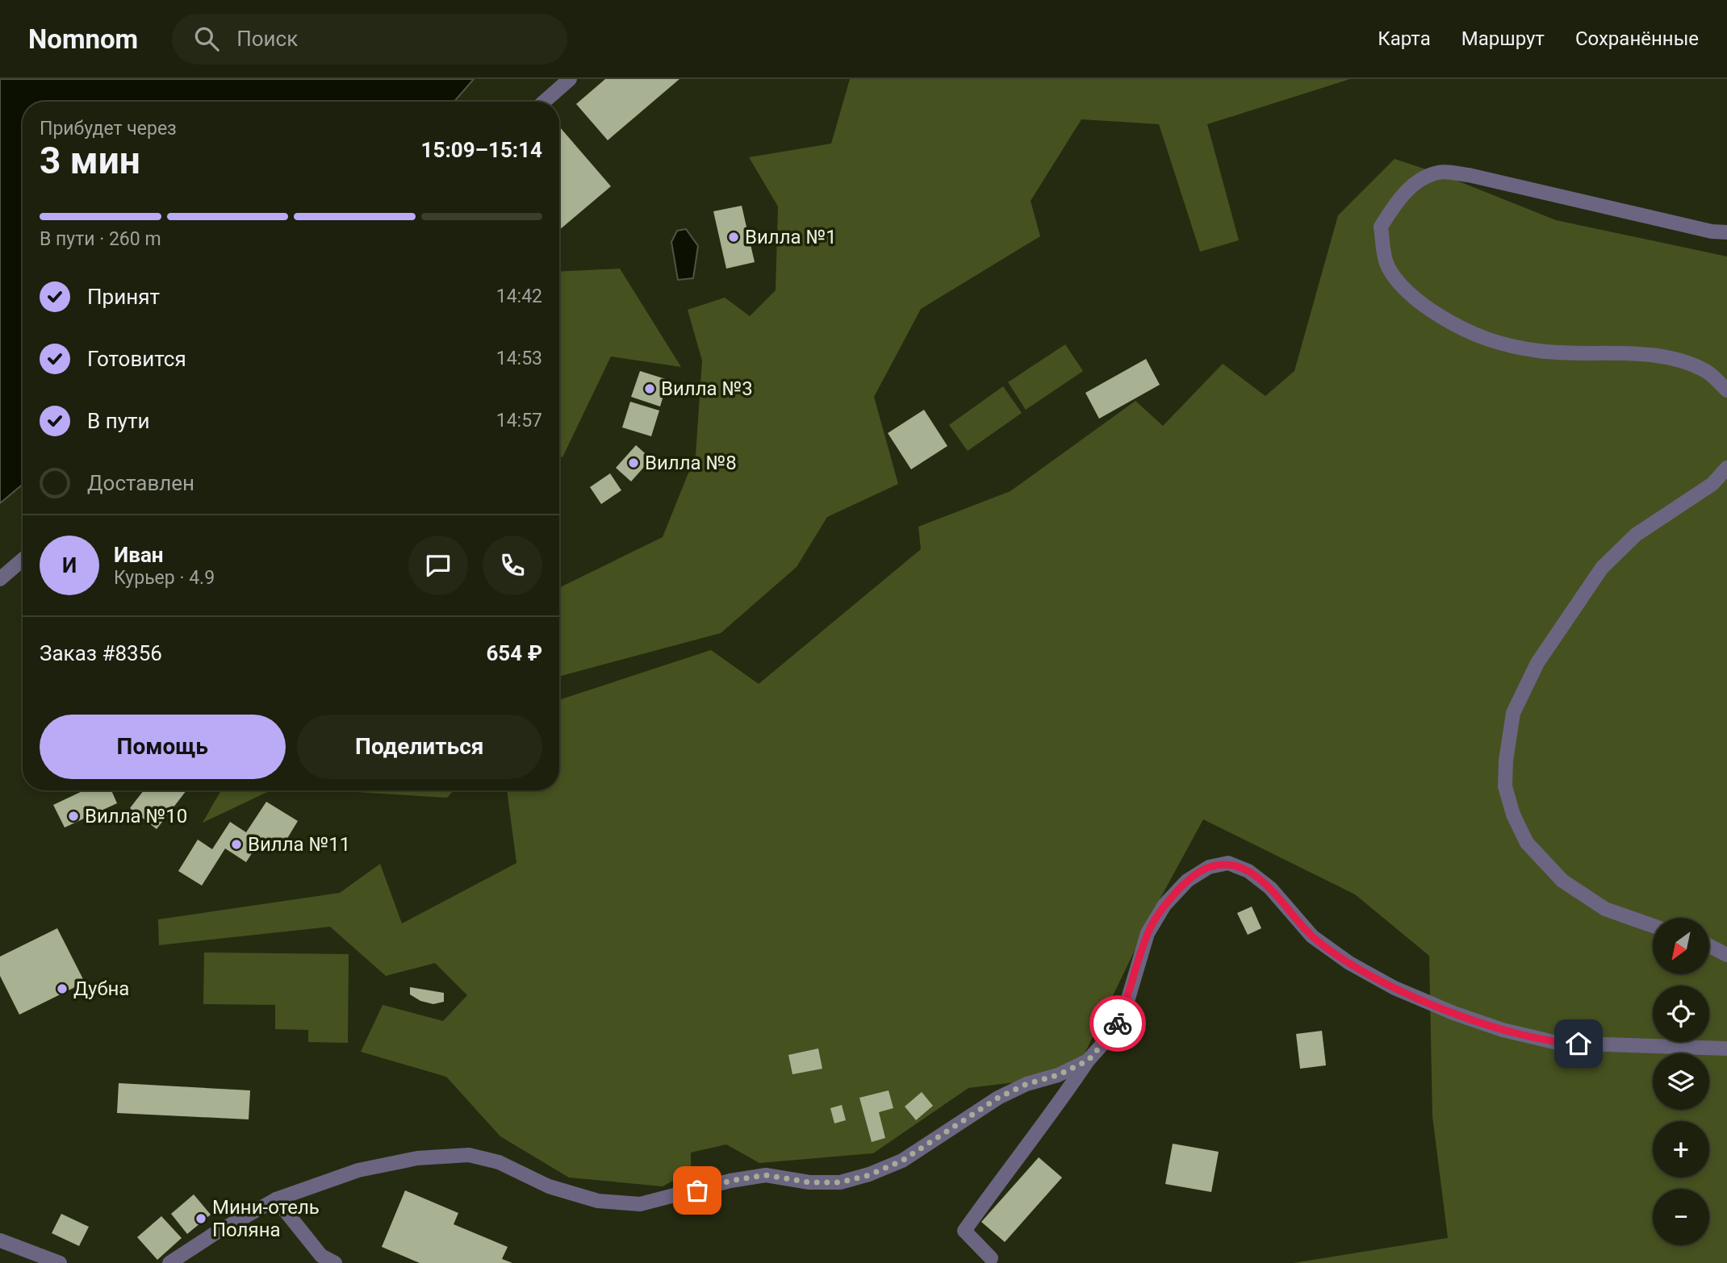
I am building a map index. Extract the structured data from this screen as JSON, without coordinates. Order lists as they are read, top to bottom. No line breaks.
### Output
{"places":["Вилла №1","Вилла №3","Вилла №8","Вилла №10","Вилла №11","Дубна","Мини-отель Поляна"],"north":"bottom left","page":{"header":"Nomnom","search":"Поиск","nav":["Карта","Маршрут","Сохранённые"],"heading":["3 мин","Прибудет через","15:09–15:14"],"panel":["Иван","Курьер · 4.9","Заказ #8356","654 ₽"],"bar":"В пути · 260 m","list":[["Принят","14:42"],["Готовится","14:53"],["В пути","14:57"],"Доставлен"],"round":"И","buttons":["Помощь","Поделиться"],"map_buttons":["+","−"]}}
